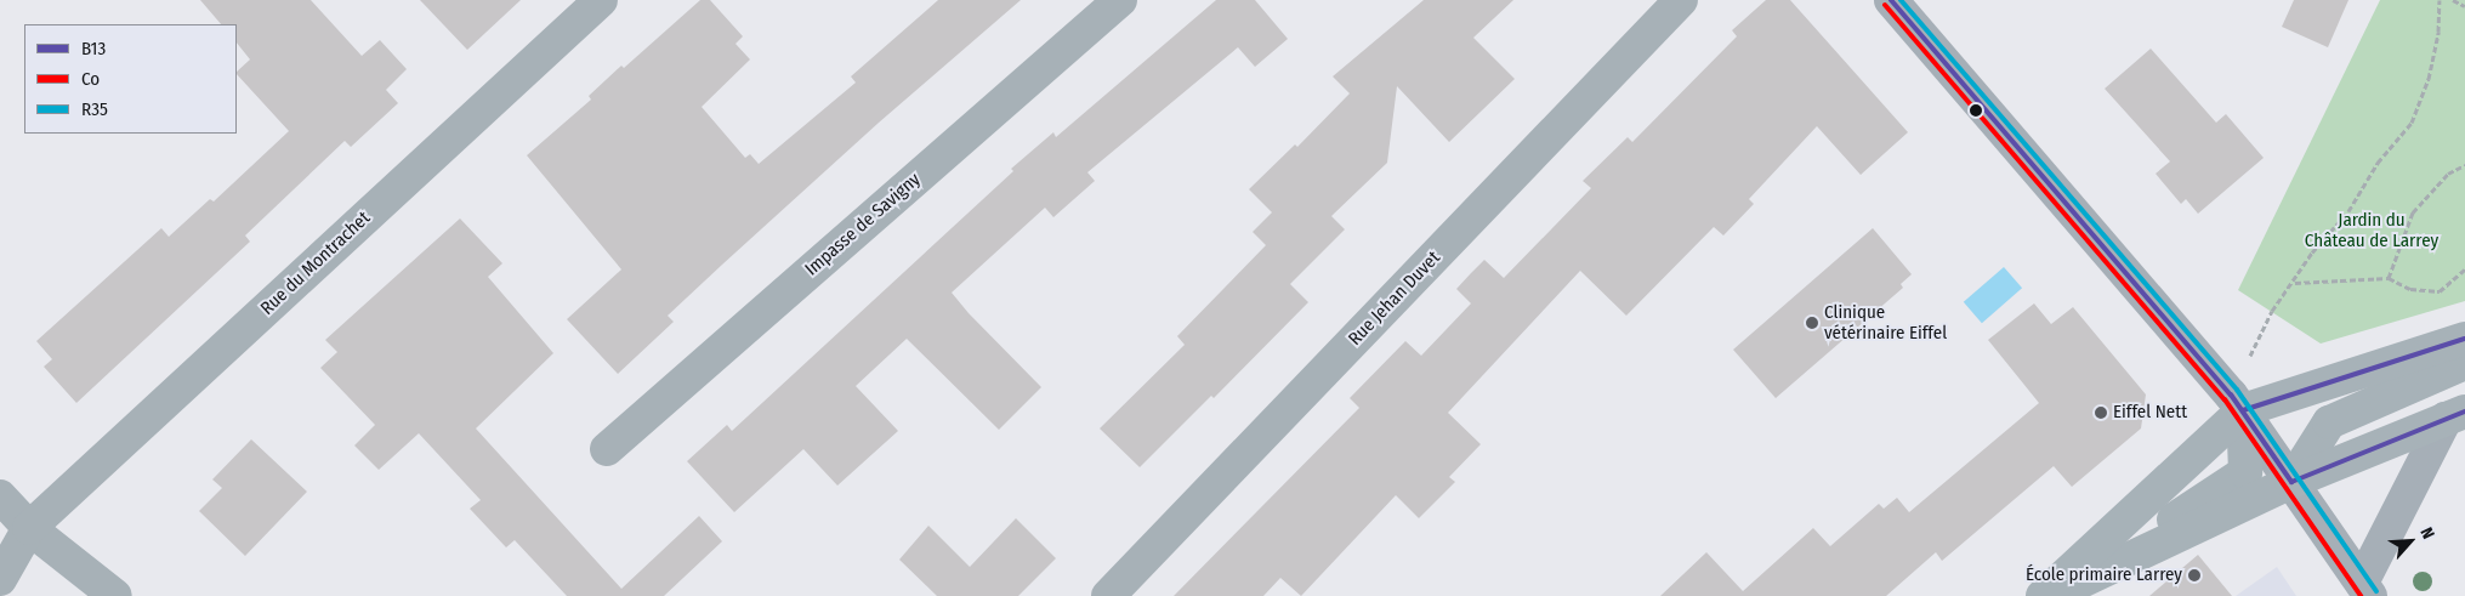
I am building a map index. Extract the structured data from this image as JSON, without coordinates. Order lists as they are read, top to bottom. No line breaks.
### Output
{"streets":{"street":["Impasse de Savigny","Rue du Montrachet","Rue Jehan Duvet"]},"parks":["Jardin du Château de Larrey"],"places":["Clinique vétérinaire Eiffel","Eiffel Nett","École primaire Larrey"],"lines":["transit line B13","transit line R35","transit line Co"],"legend":["B13","Co","R35"],"north":"top right"}
